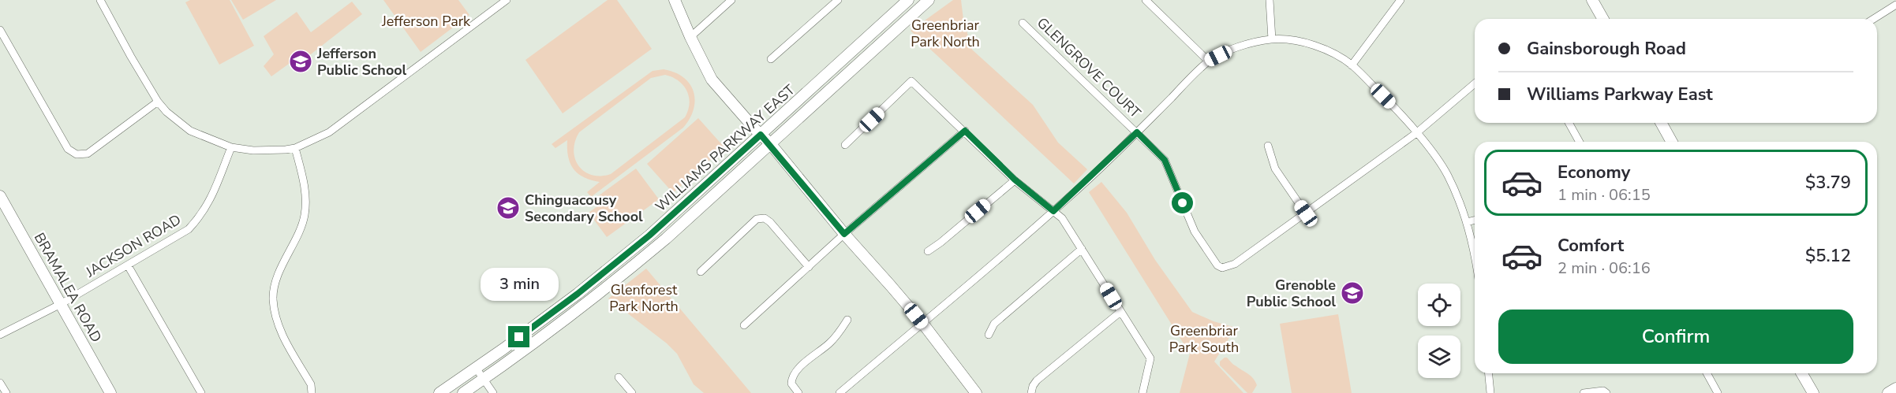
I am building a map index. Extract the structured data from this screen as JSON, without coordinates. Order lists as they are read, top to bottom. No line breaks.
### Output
{"streets":{"main road":["WILLIAMS PARKWAY EAST","BRAMALEA ROAD"],"street":["GLENGROVE COURT","JACKSON ROAD"]},"crossings":[["JACKSON ROAD","BRAMALEA ROAD"]],"parks":["Jefferson Park","Greenbriar Park North","Glenforest Park North","Greenbriar Park South"],"places":{"school or university":["Jefferson Public School","Chinguacousy Secondary School","Grenoble Public School"]},"page":{"banner":["Gainsborough Road","Williams Parkway East"],"list":[{"name":"Economy","note":"1 min · 06:15","value":"$3.79"},{"name":"Comfort","note":"2 min · 06:16","value":"$5.12"}],"bubble":"3 min","buttons":"Confirm"}}
